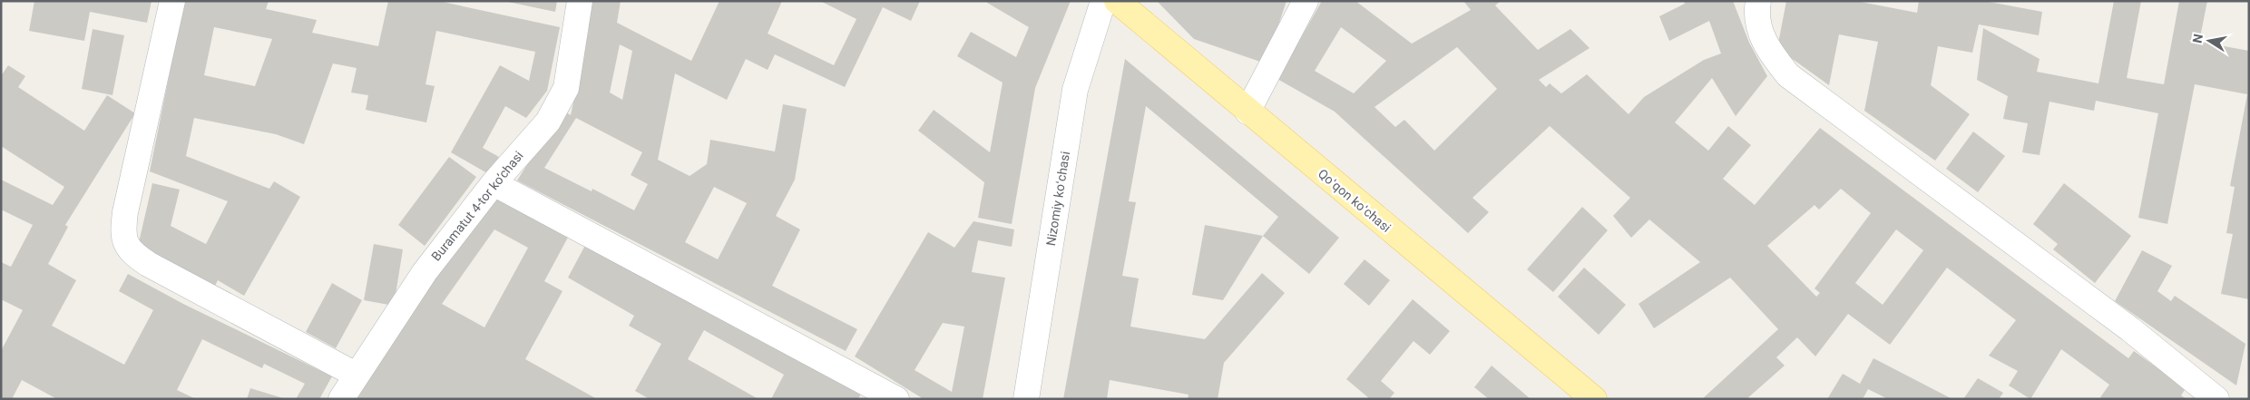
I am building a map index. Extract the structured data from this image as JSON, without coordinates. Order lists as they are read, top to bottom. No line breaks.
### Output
{"streets":{"main road":["Qoʻqon koʻchasi"],"street":["Nizomiy koʻchasi","Buramatut 4-tor koʼchasi"]},"north":"left"}
